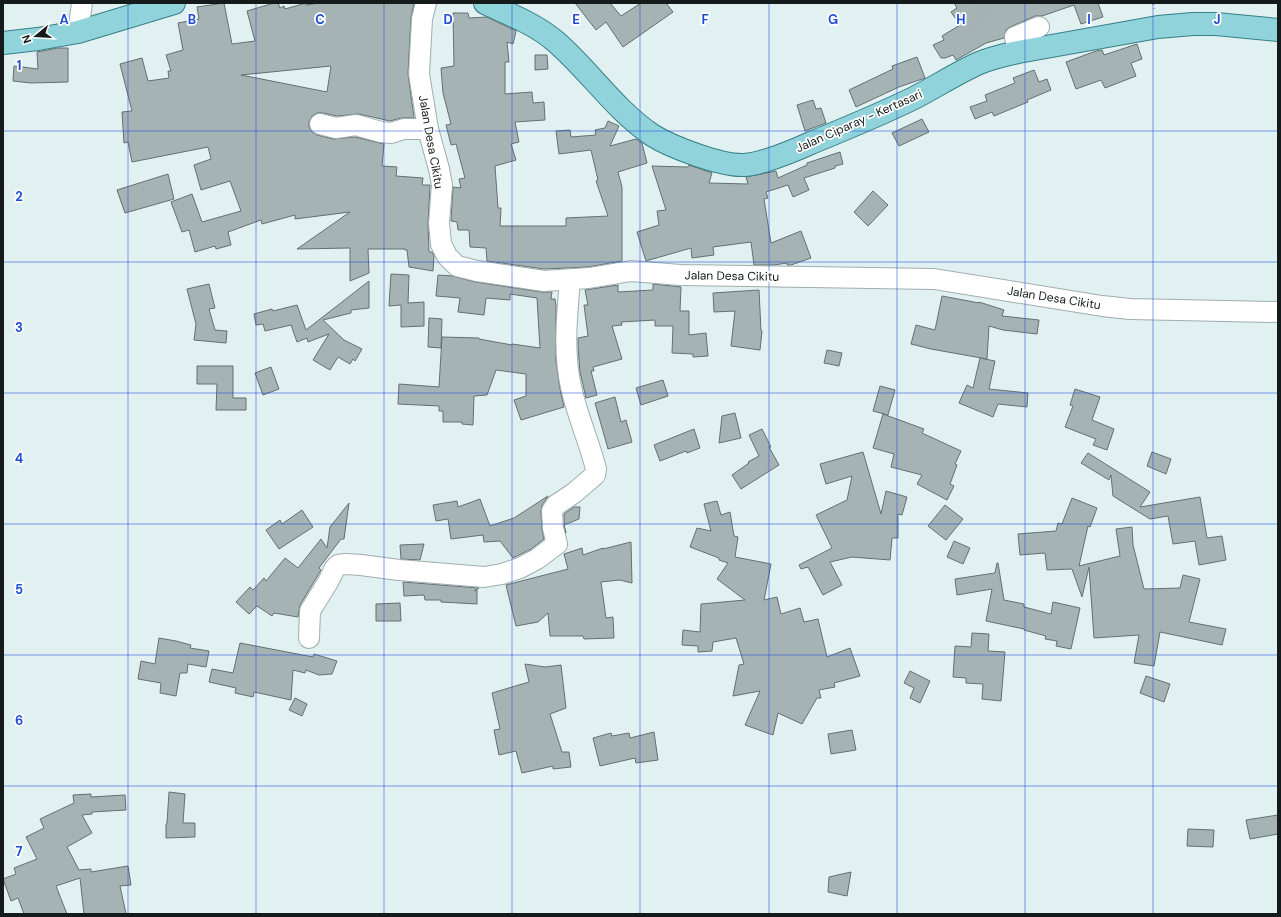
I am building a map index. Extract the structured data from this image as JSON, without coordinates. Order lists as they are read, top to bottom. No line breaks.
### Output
{"streets":{"main road":["Jalan Ciparay - Kertasari"],"street":["Jalan Desa Cikitu"]},"north":"left","grid":{"columns":["A","B","C","D","E","F","G","H","I","J"],"rows":["1","2","3","4","5","6","7"]}}
